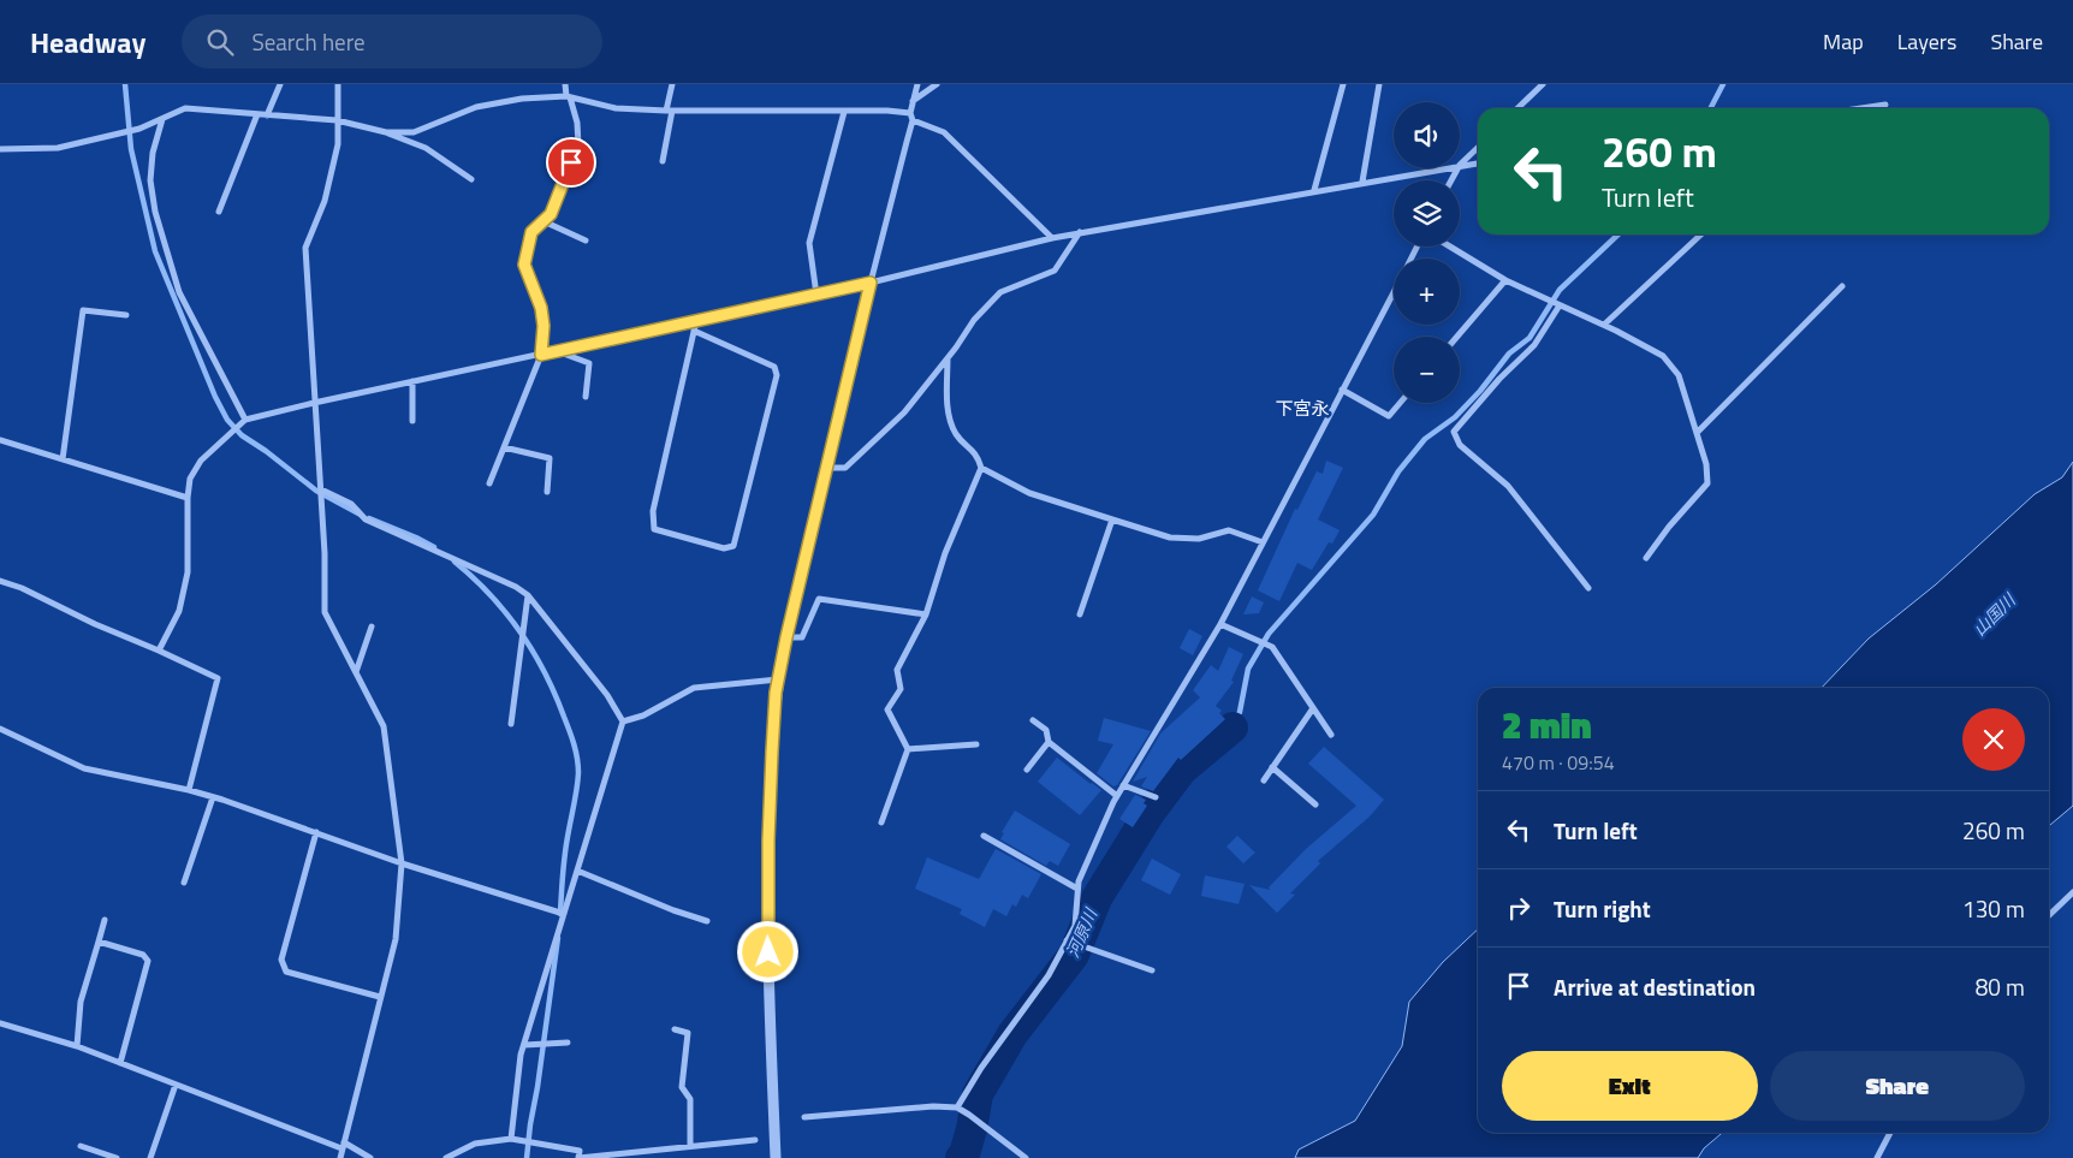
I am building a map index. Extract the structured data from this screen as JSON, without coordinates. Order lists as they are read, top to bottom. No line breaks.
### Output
{"districts":["下宮永"],"water":["山国川","河原川"],"page":{"header":"Headway","search":"Search here","nav":["Map","Layers","Share"],"map_buttons":["+","−"],"turn":["260 m","Turn left"],"heading":["2 min","470 m · 09:54"],"list":[{"name":"Turn left","value":"260 m"},{"name":"Turn right","value":"130 m"},{"name":"Arrive at destination","value":"80 m"}],"buttons":["Exit","Share"]}}
